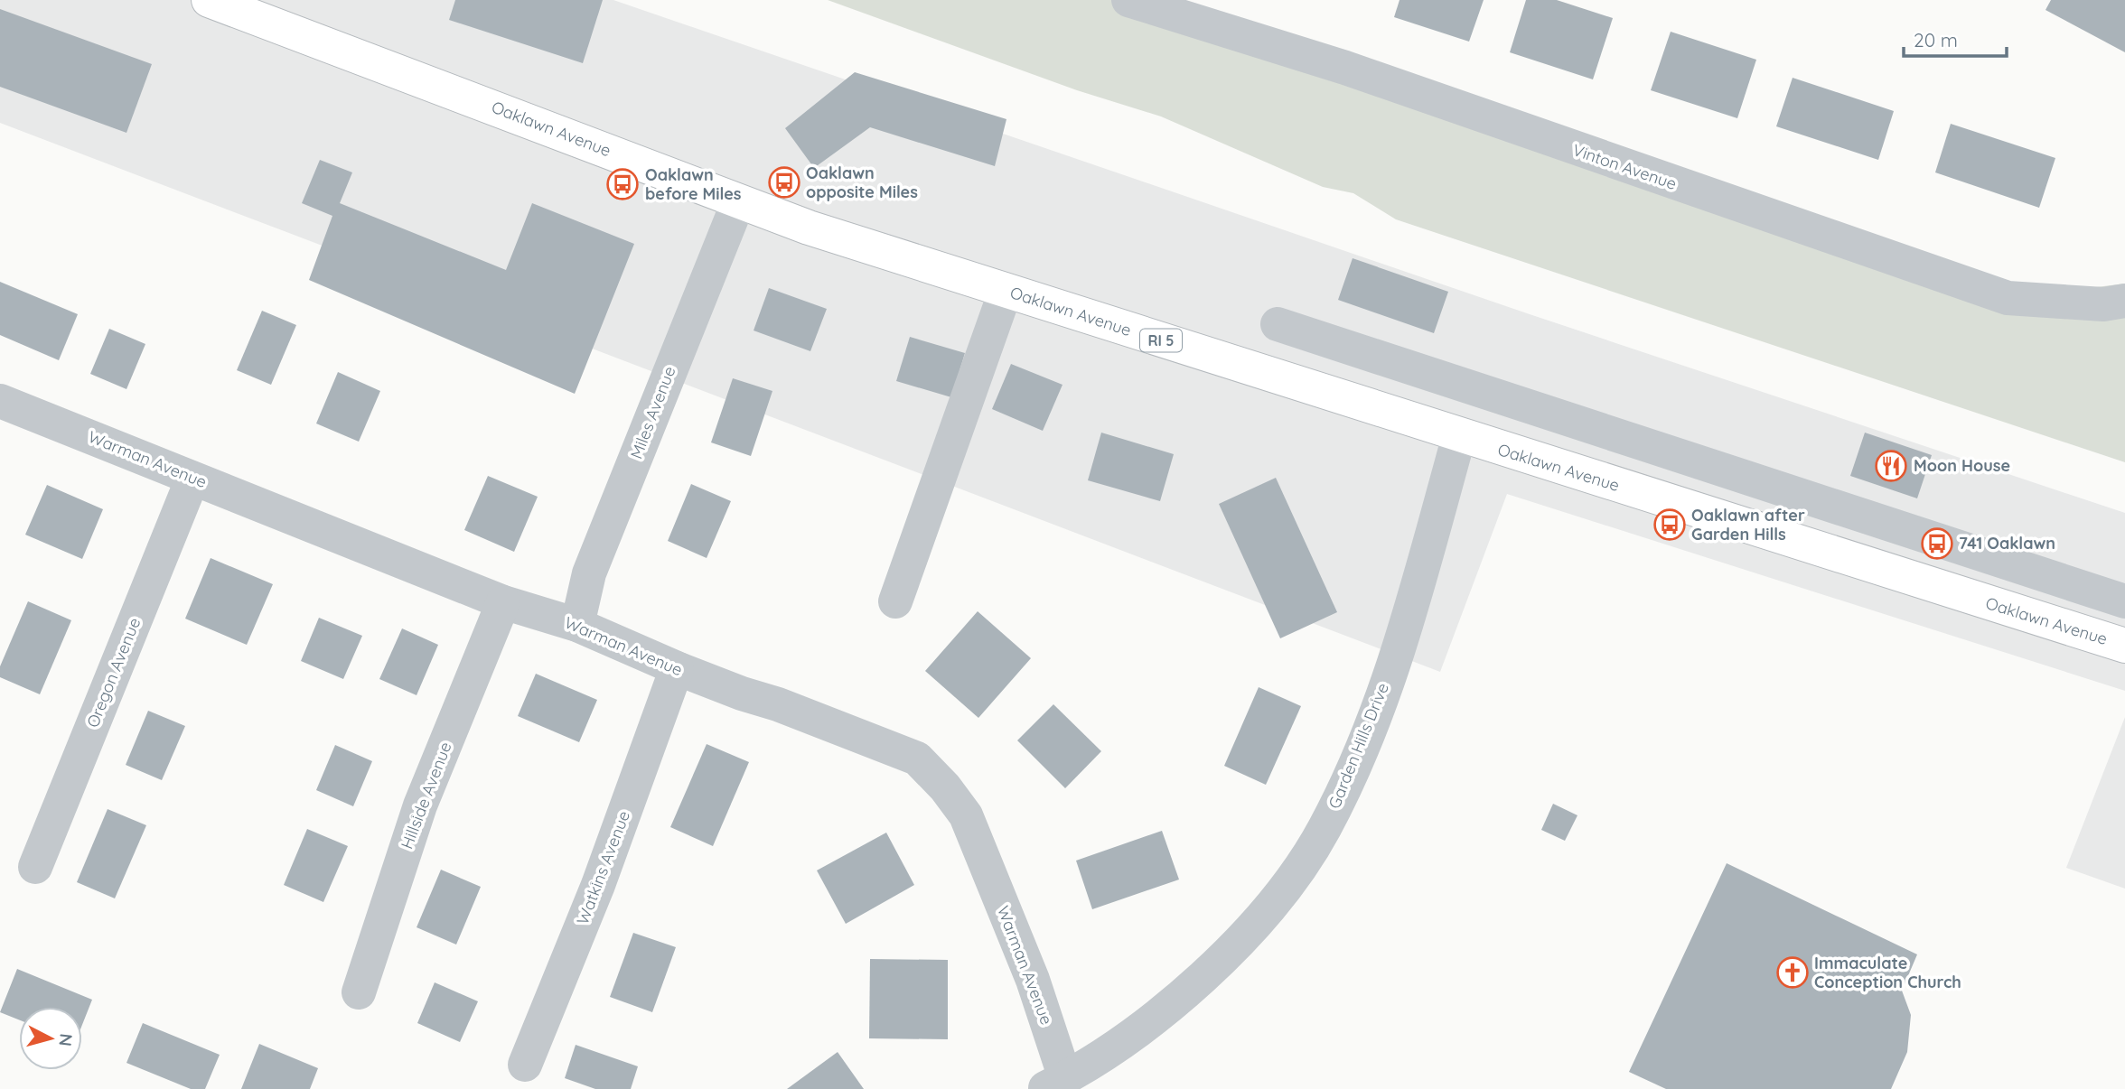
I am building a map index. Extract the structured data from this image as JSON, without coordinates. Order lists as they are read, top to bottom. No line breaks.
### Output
{"streets":{"main road":["Oaklawn Avenue","RI 5"],"street":["Vinton Avenue","Miles Avenue","Warman Avenue","Oregon Avenue","Garden Hills Drive","Hillside Avenue","Watkins Avenue"]},"crossings":[["Oaklawn Avenue","Miles Avenue"],["Oaklawn Avenue","Garden Hills Drive"],["Miles Avenue","Warman Avenue"],["Warman Avenue","Oregon Avenue"],["Warman Avenue","Garden Hills Drive"],["Warman Avenue","Hillside Avenue"],["Warman Avenue","Watkins Avenue"]],"places":{"bus stop":["Oaklawn opposite Miles","Oaklawn before Miles","Oaklawn after Garden Hills","741 Oaklawn"],"restaurant":["Moon House"],"church":["Immaculate Conception Church"]},"scale_bar":"20 m","north":"right"}
